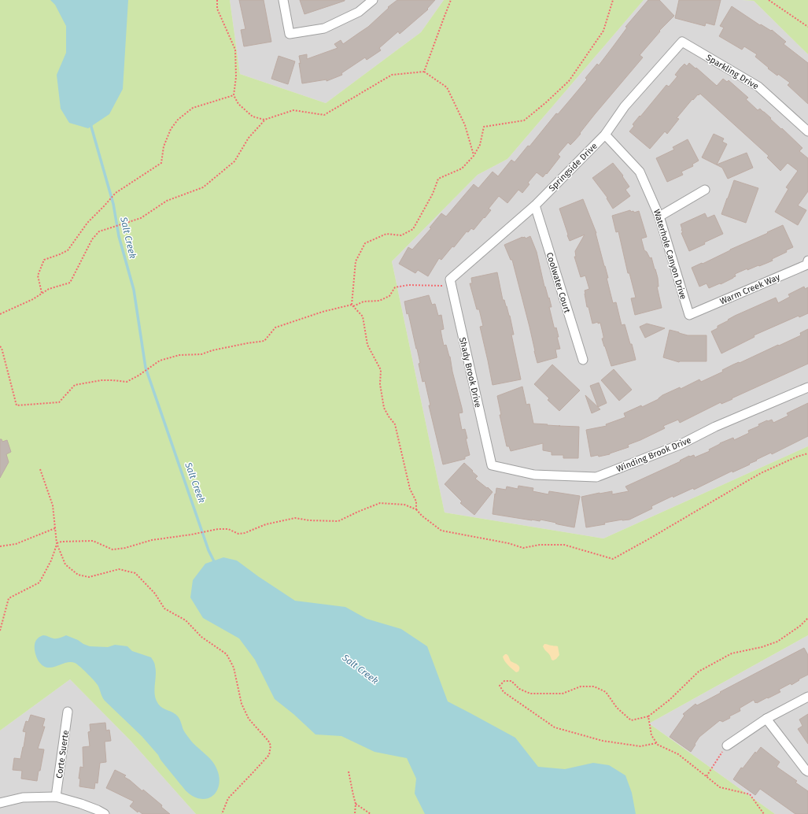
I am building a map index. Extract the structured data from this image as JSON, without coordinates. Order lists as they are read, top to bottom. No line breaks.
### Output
{"streets":{"street":["Sparkling Drive","Springside Drive","Waterhole Canyon Drive","Coolwater Court","Warm Creek Way","Shady Brook Drive","Winding Brook Drive","Corte Suerte"]},"crossings":[["Sparkling Drive","Springside Drive"],["Springside Drive","Waterhole Canyon Drive"],["Springside Drive","Coolwater Court"],["Springside Drive","Shady Brook Drive"],["Waterhole Canyon Drive","Warm Creek Way"],["Shady Brook Drive","Winding Brook Drive"]],"water":["Salt Creek"]}
